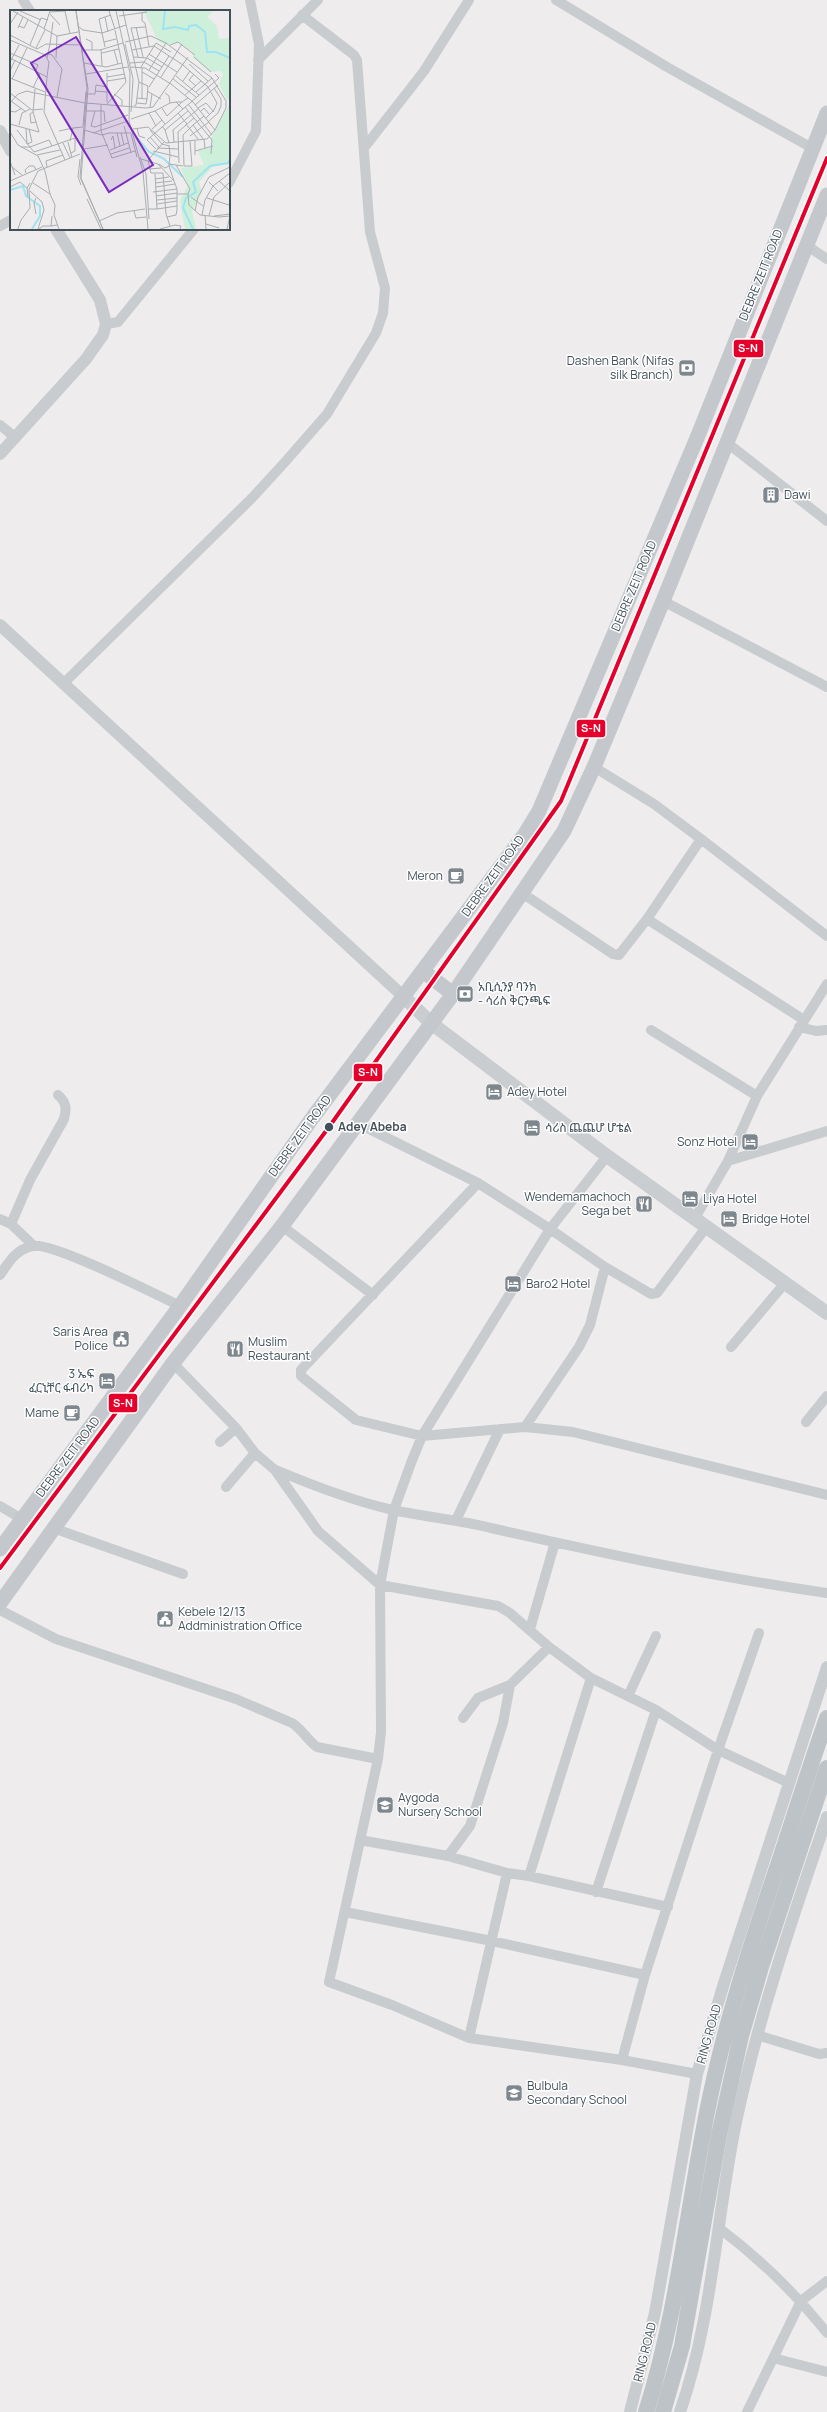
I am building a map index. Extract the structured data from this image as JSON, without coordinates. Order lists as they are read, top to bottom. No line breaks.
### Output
{"streets":{"highway":["RING ROAD"],"main road":["DEBRE ZEIT ROAD"]},"places":{"bank":["Dashen Bank (Nifas silk Branch)","አቢሲንያ ባንክ - ሳሪስ ቅርንጫፍ"],"building":["Dawi"],"cafe":["Meron","Mame"],"hotel":["Adey Hotel","ሳሪስ ጨጨሆ ሆቴል","Sonz Hotel","Liya Hotel","Bridge Hotel","Baro2 Hotel","3 ኤፍ ፈርኒቸር ፋብሪካ"],"other":["Adey Abeba"],"restaurant":["Wendemamachoch Sega bet","Muslim Restaurant"],"public building":["Saris Area Police","Kebele 12/13 Addministration Office"],"school or university":["Aygoda Nursery School","Bulbula Secondary School"]},"lines":["transit line S-N"]}
